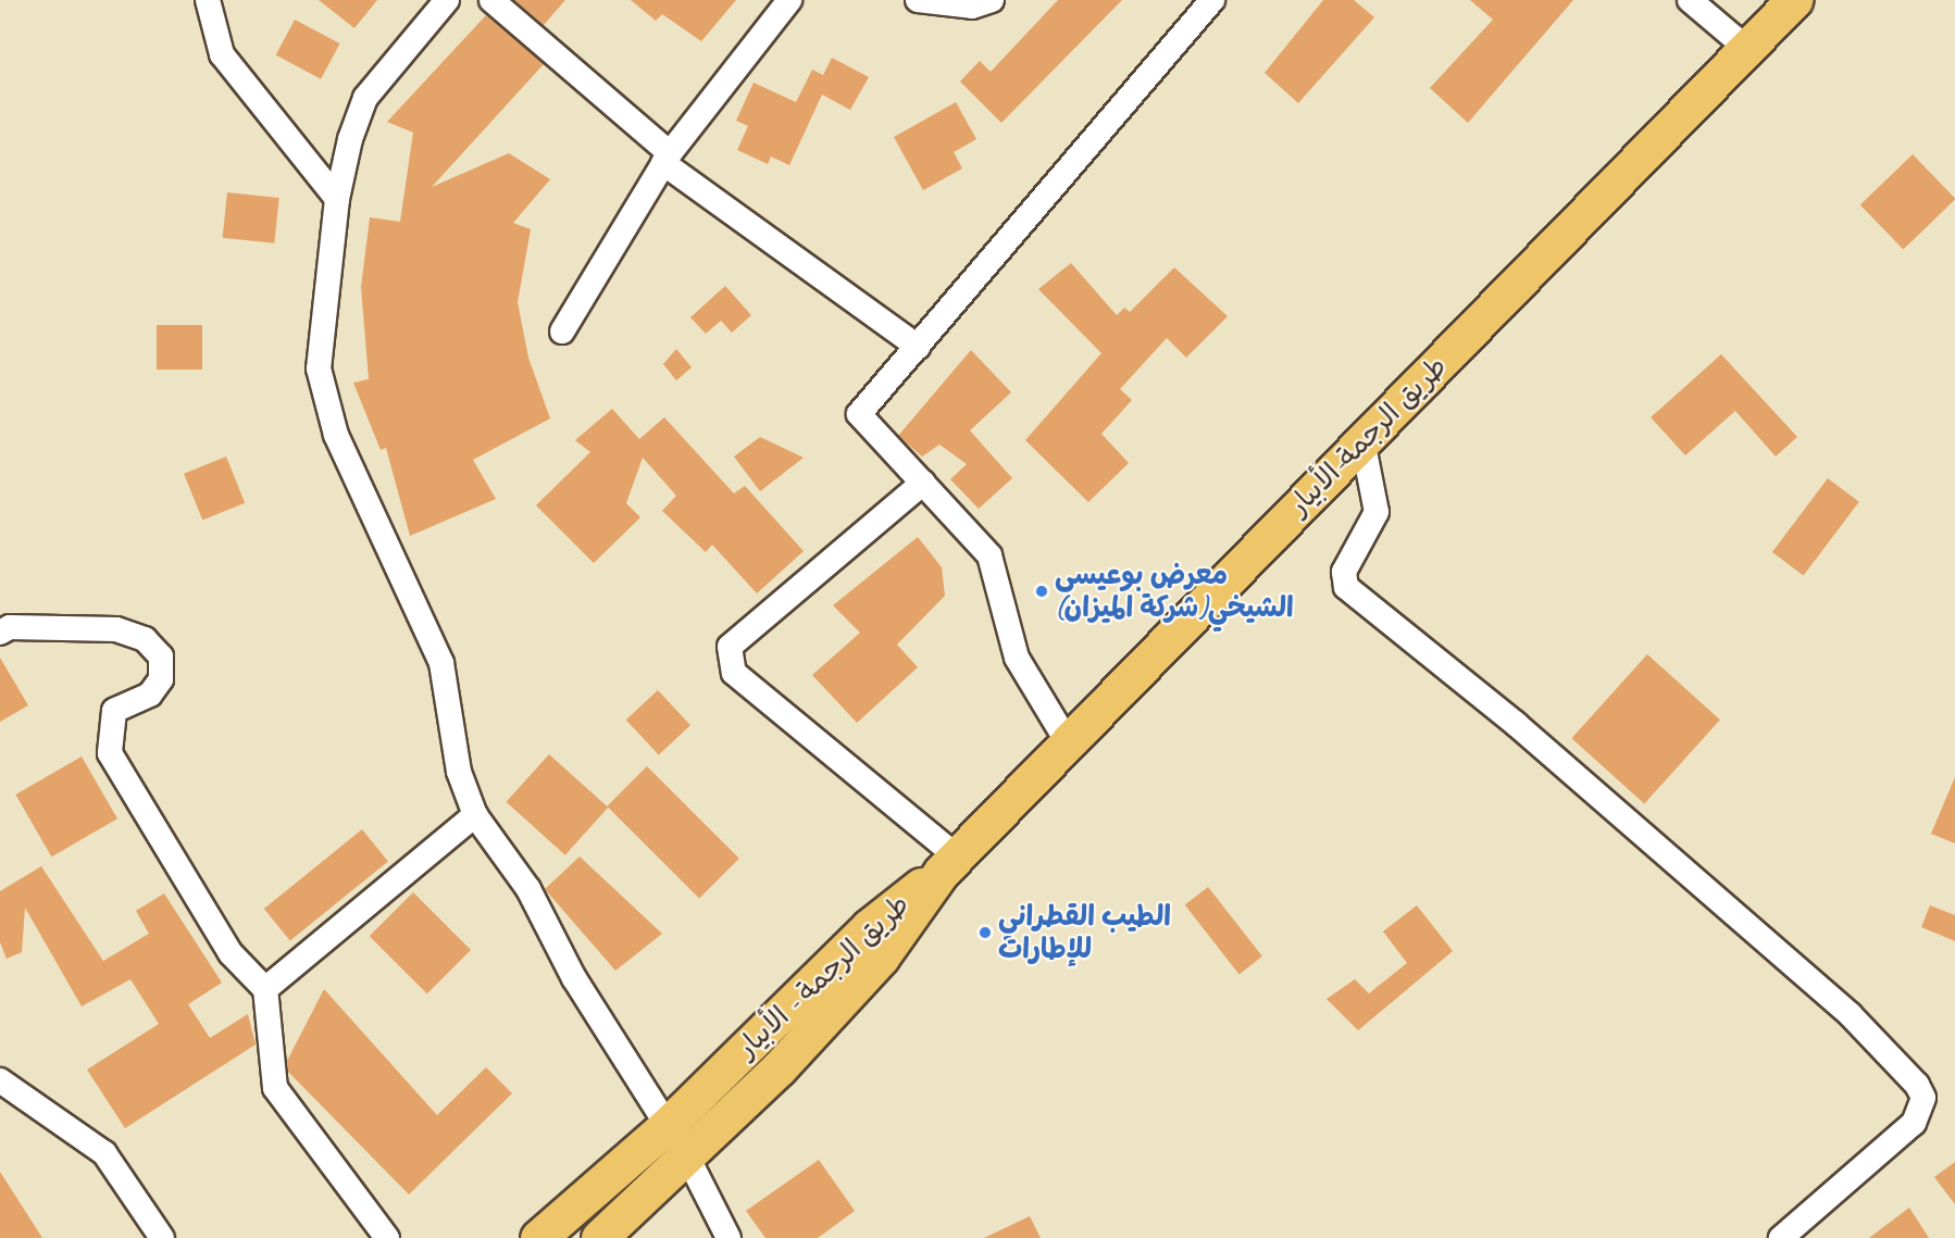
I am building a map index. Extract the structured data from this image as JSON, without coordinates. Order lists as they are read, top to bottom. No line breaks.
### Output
{"streets":{"highway":["طريق الرجمة-الأبيار","طريق الرجمة - الأبيار"]},"crossings":[["طريق الرجمة-الأبيار","طريق الرجمة - الأبيار"]],"places":["معرض بوعيسى الشيخي(شركة الميزان)","الطيب القطراني للإطارات"]}
